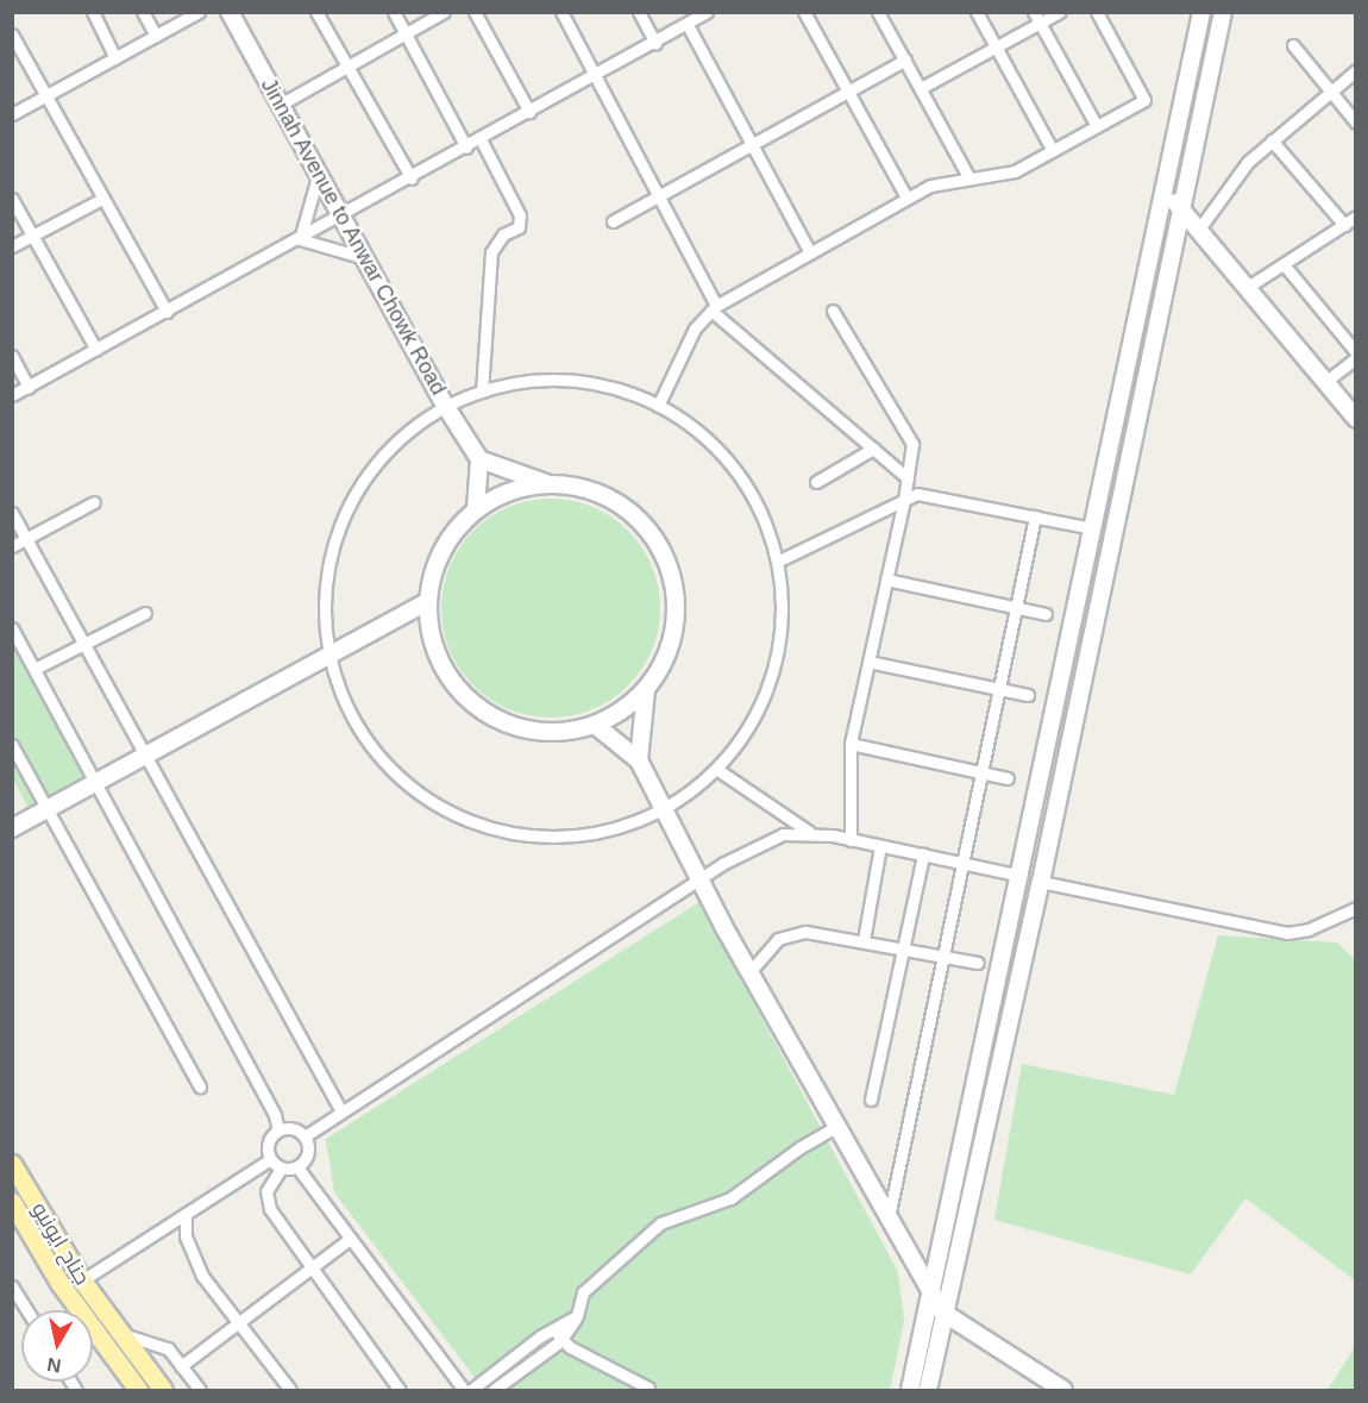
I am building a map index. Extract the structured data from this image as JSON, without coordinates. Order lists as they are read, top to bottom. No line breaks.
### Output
{"streets":{"main road":["Jinnah Avenue to Anwar Chowk Road","جناح ایونیو"]},"north":"bottom"}
